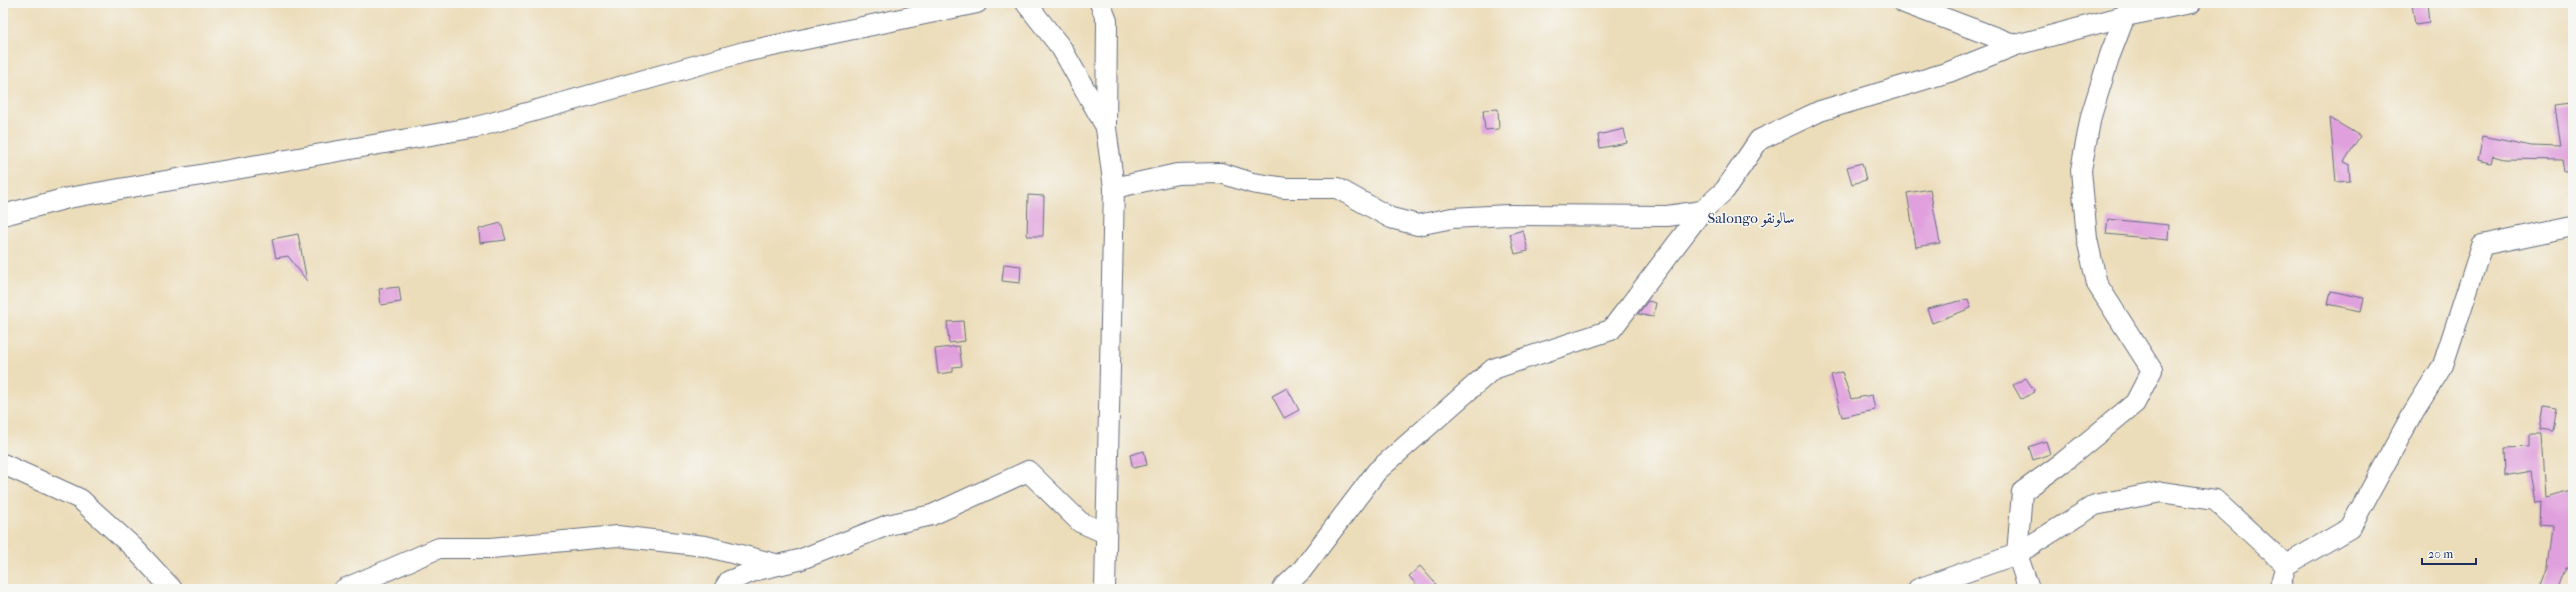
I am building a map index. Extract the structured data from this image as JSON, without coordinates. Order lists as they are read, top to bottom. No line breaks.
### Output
{"districts":["Salongo سالونقو"],"scale_bar":"20 m"}
